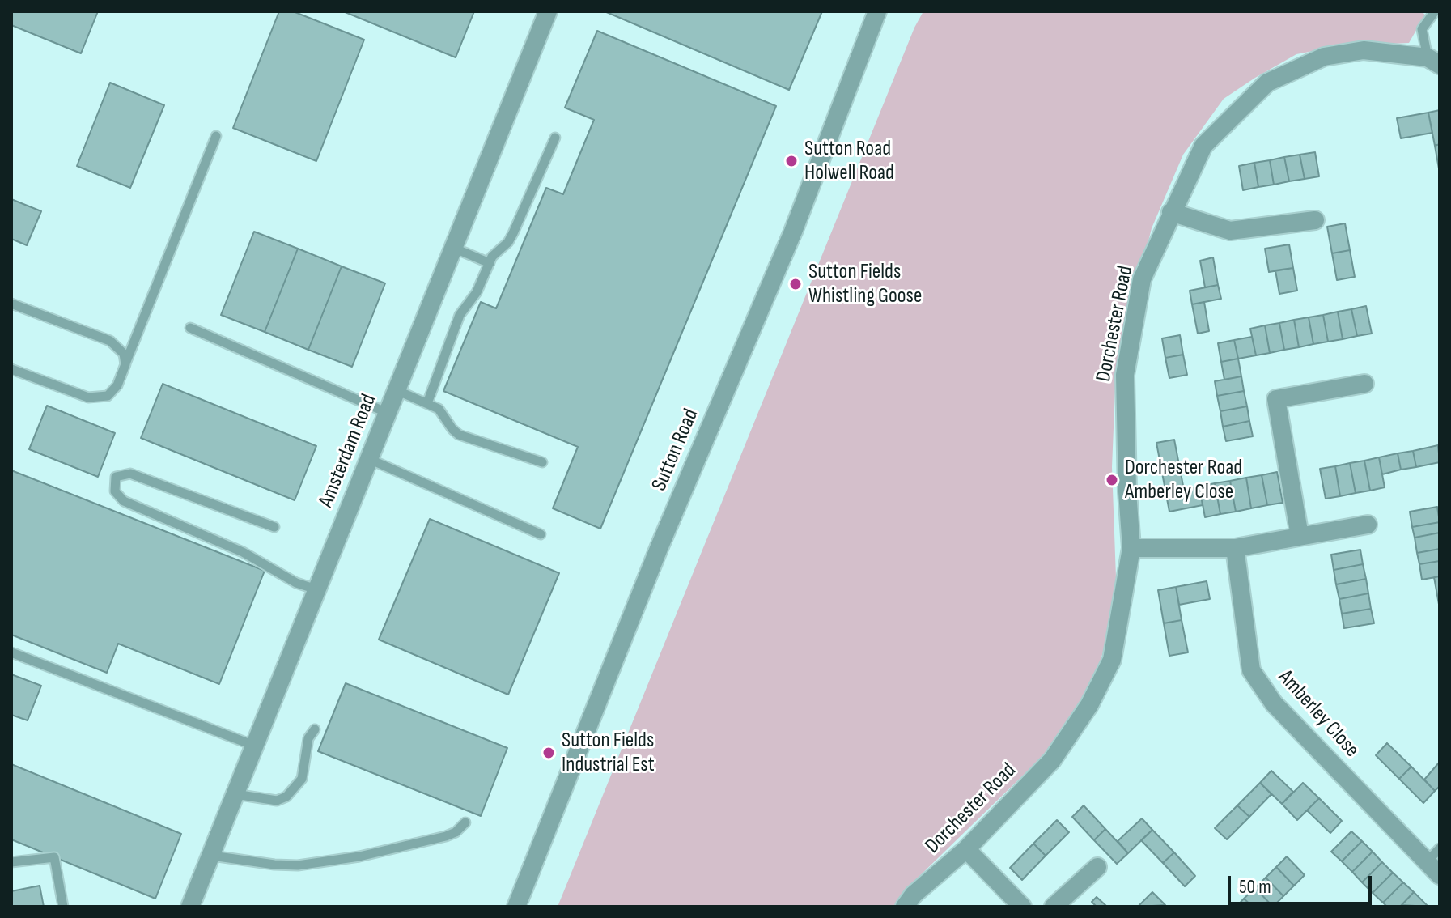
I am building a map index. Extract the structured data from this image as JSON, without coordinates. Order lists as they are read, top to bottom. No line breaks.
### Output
{"streets":{"street":["Dorchester Road","Sutton Road","Amsterdam Road","Amberley Close"]},"places":["Sutton Road Holwell Road","Sutton Fields Whistling Goose","Dorchester Road Amberley Close","Sutton Fields Industrial Est"],"scale_bar":"50 m"}
